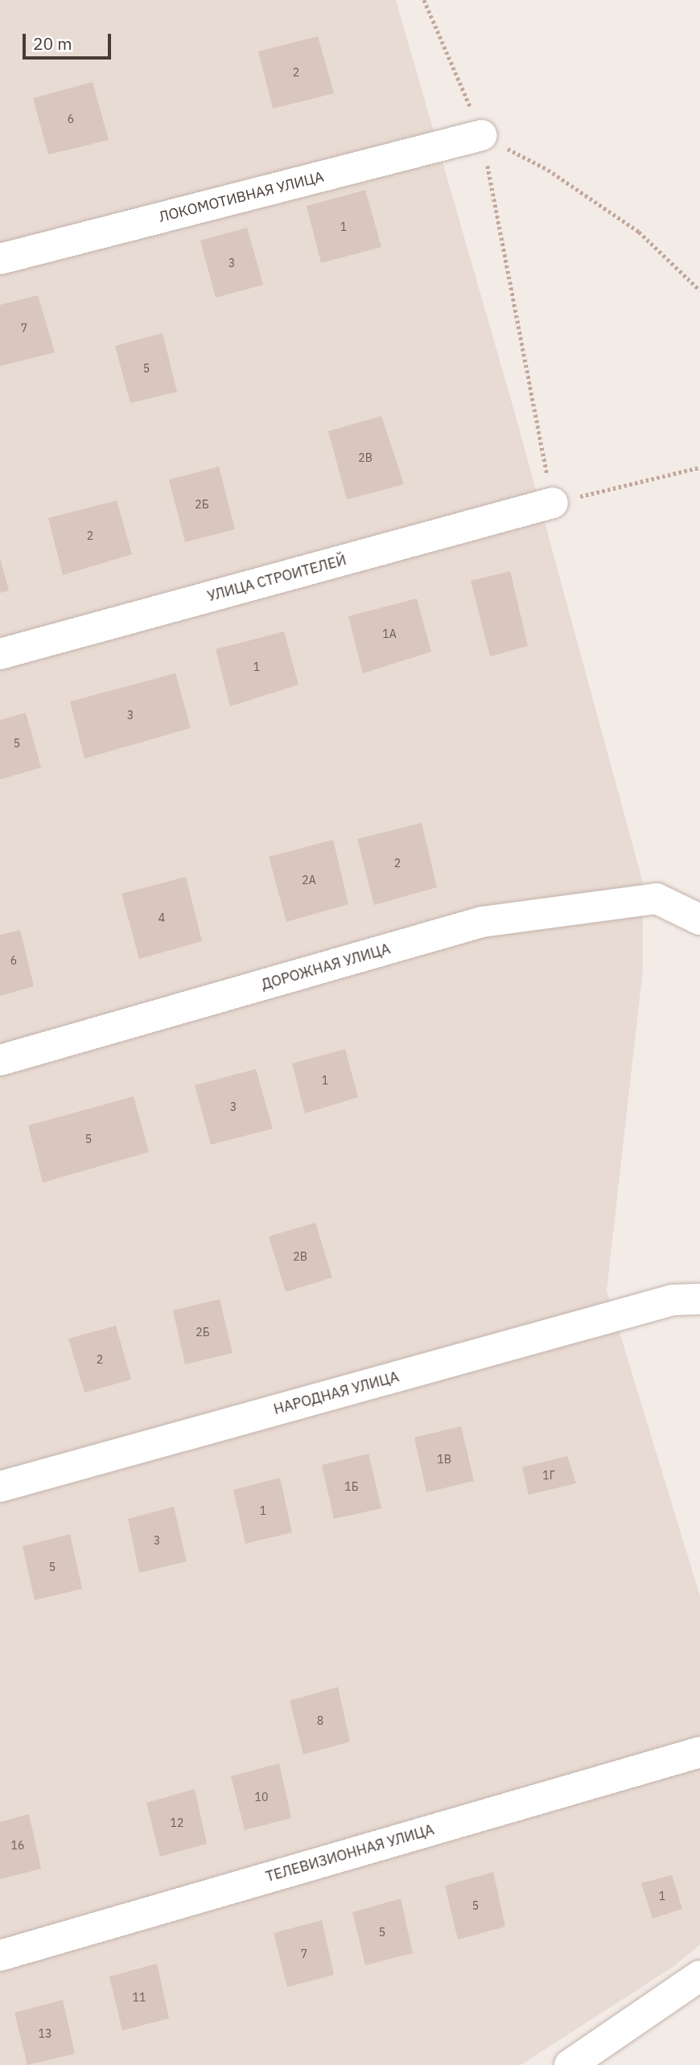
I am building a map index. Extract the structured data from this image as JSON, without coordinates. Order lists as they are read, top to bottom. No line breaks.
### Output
{"streets":{"street":["ЛОКОМОТИВНАЯ УЛИЦА","УЛИЦА СТРОИТЕЛЕЙ","ДОРОЖНАЯ УЛИЦА","НАРОДНАЯ УЛИЦА","ТЕЛЕВИЗИОННАЯ УЛИЦА"]},"house_numbers":["2","6","1","3","7","5","2В","2Б","2","1А","1","3","5","2","2А","4","6","1","3","5","2В","2Б","2","1В","1Г","1Б","1","3","5","8","10","12","16","1","5","5","7","11","13"],"scale_bar":"20 m"}
